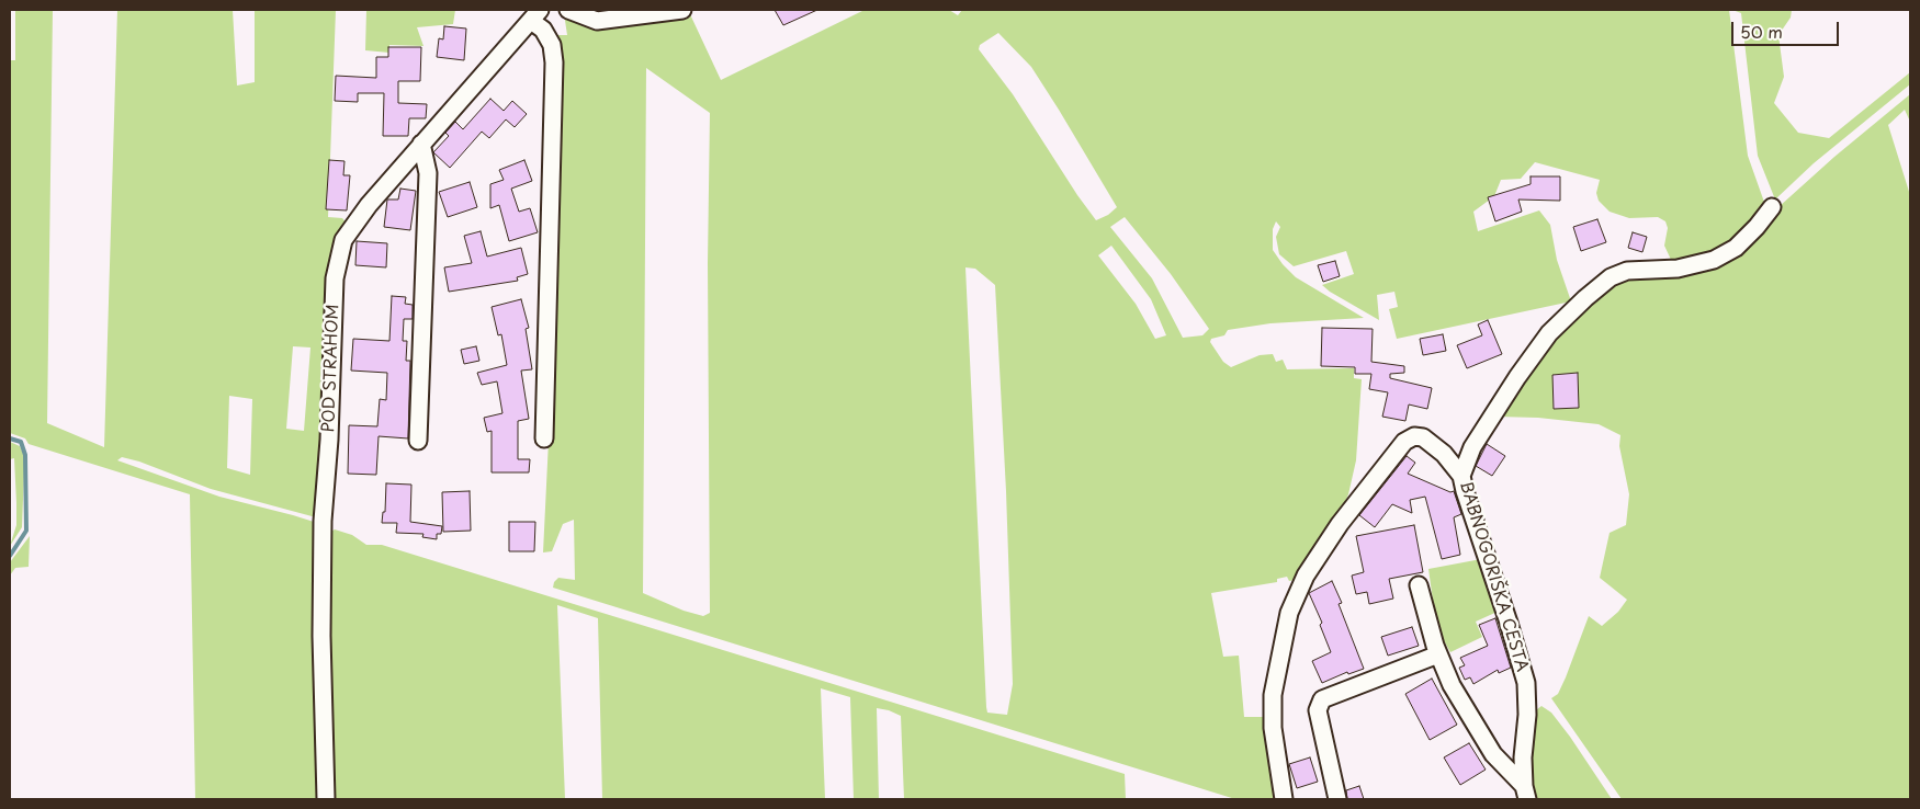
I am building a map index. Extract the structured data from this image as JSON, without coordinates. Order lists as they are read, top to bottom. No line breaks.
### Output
{"streets":{"street":["POD STRAHOM","BABNOGORIŠKA CESTA"]},"scale_bar":"50 m"}
